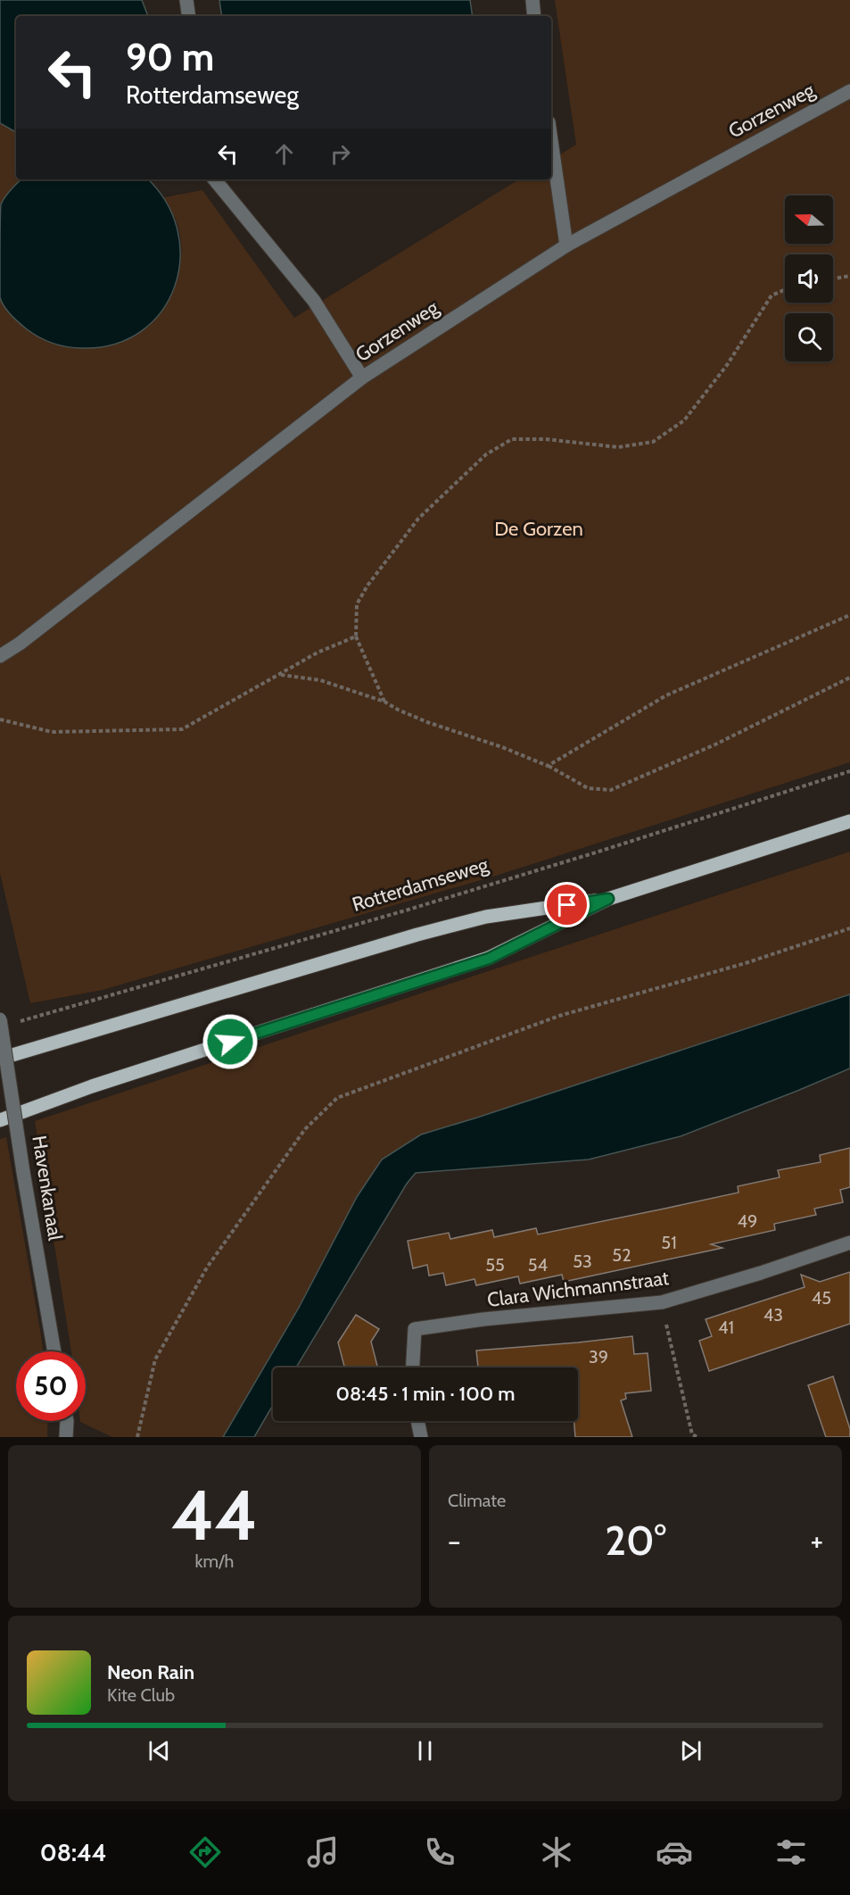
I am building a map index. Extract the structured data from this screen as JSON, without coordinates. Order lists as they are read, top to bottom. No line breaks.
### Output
{"streets":{"street":["Gorzenweg","Havenkanaal","Clara Wichmannstraat"],"path":["Rotterdamseweg"]},"parks":["De Gorzen"],"house_numbers":["49","51","52","53","55","54","45","43","41","39"],"north":"left","page":{"turn":["90 m","Rotterdamseweg"],"limit":"50","trip":"08:45 · 1 min · 100 m","tile":[["44","km/h"],"Climate"],"heat":["−","20°","+"],"song":["Neon Rain","Kite Club"],"tabs":"08:44"}}
